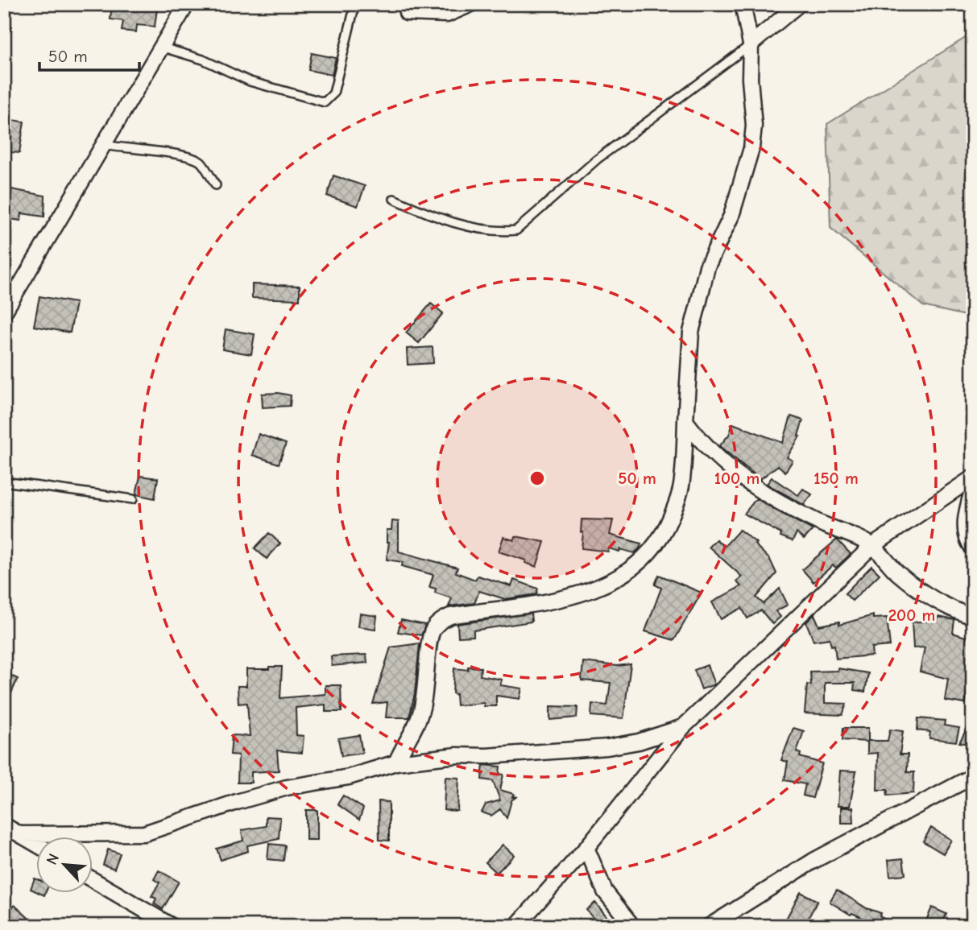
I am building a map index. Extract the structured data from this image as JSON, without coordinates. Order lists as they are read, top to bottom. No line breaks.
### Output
{"scale_bar":"50 m","north":"top left","rings":["50 m","100 m","150 m","200 m"]}
